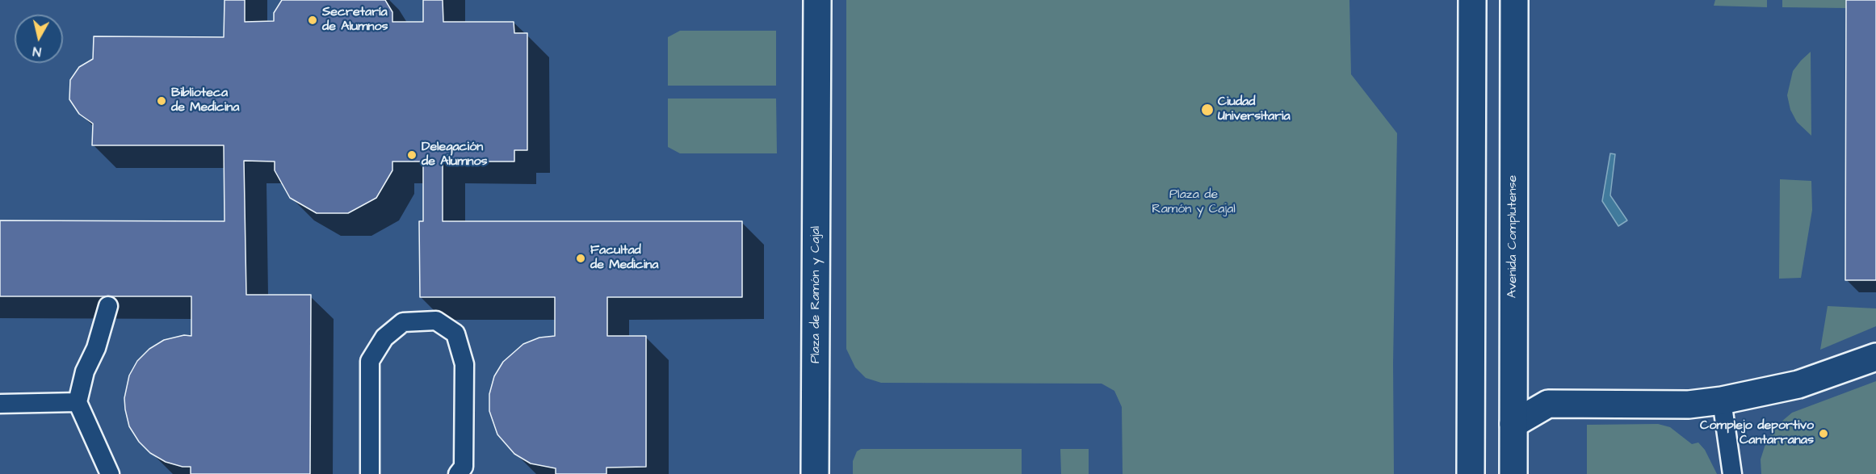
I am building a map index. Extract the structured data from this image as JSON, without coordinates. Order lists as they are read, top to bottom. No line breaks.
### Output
{"streets":{"street":["Avenida Complutense","Plaza de Ramón y Cajal"]},"parks":["Plaza de Ramón y Cajal"],"places":["Secretaría de Alumnos","Biblioteca de Medicina","Ciudad Universitaria","Delegación de Alumnos","Facultad de Medicina","Complejo deportivo Cantarranas"],"north":"bottom"}
